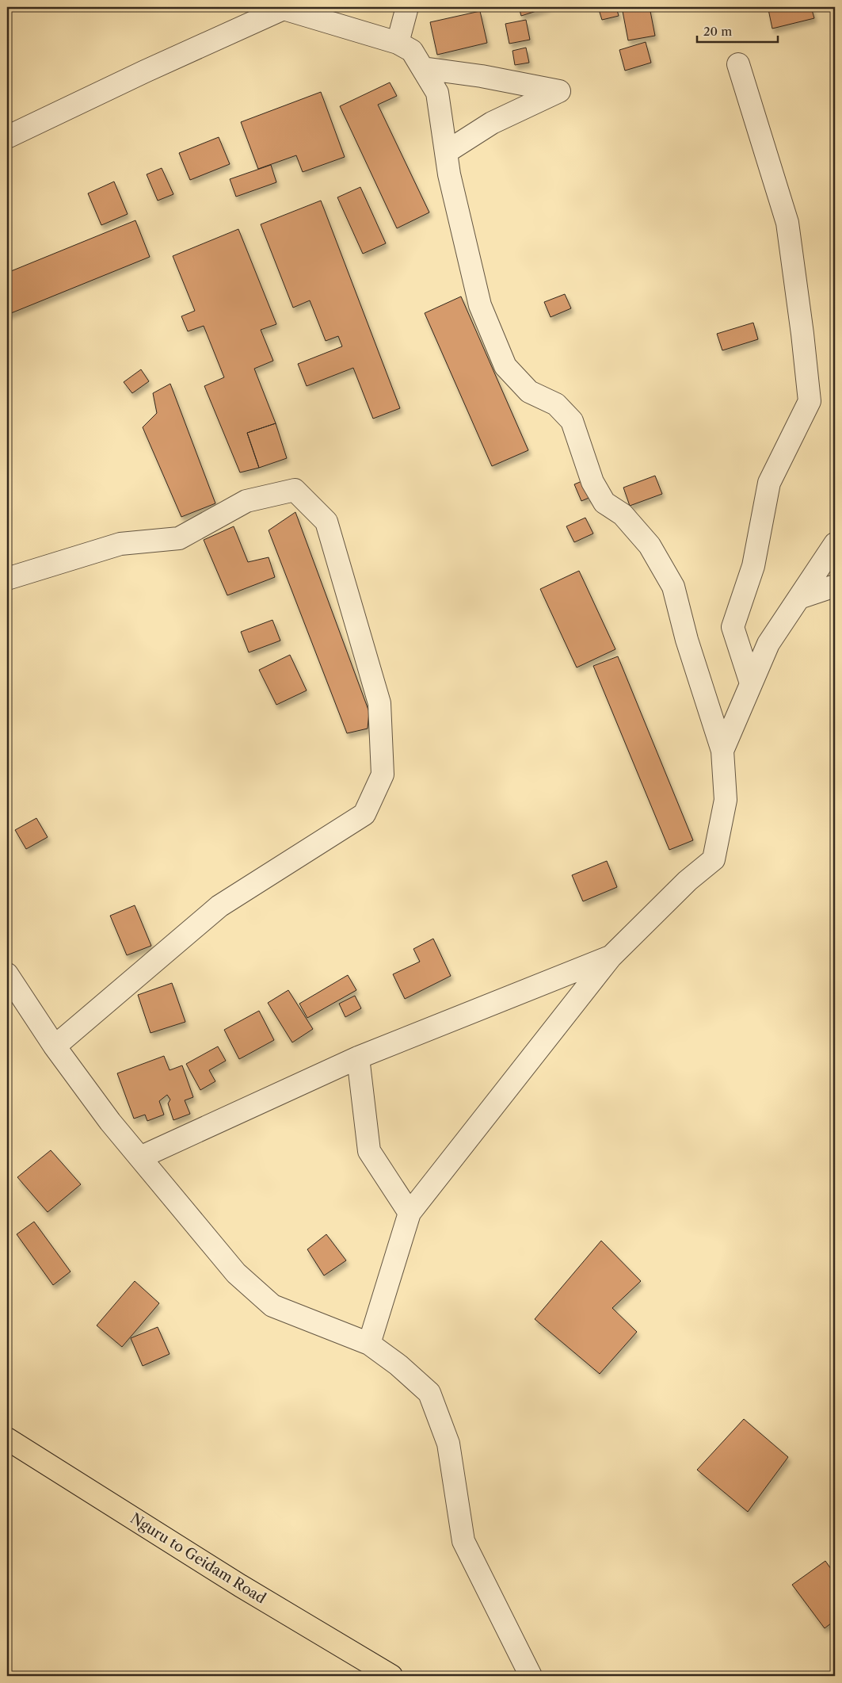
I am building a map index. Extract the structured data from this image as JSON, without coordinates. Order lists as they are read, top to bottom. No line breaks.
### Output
{"streets":{"main road":["Nguru to Geidam Road"]},"scale_bar":"20 m"}
